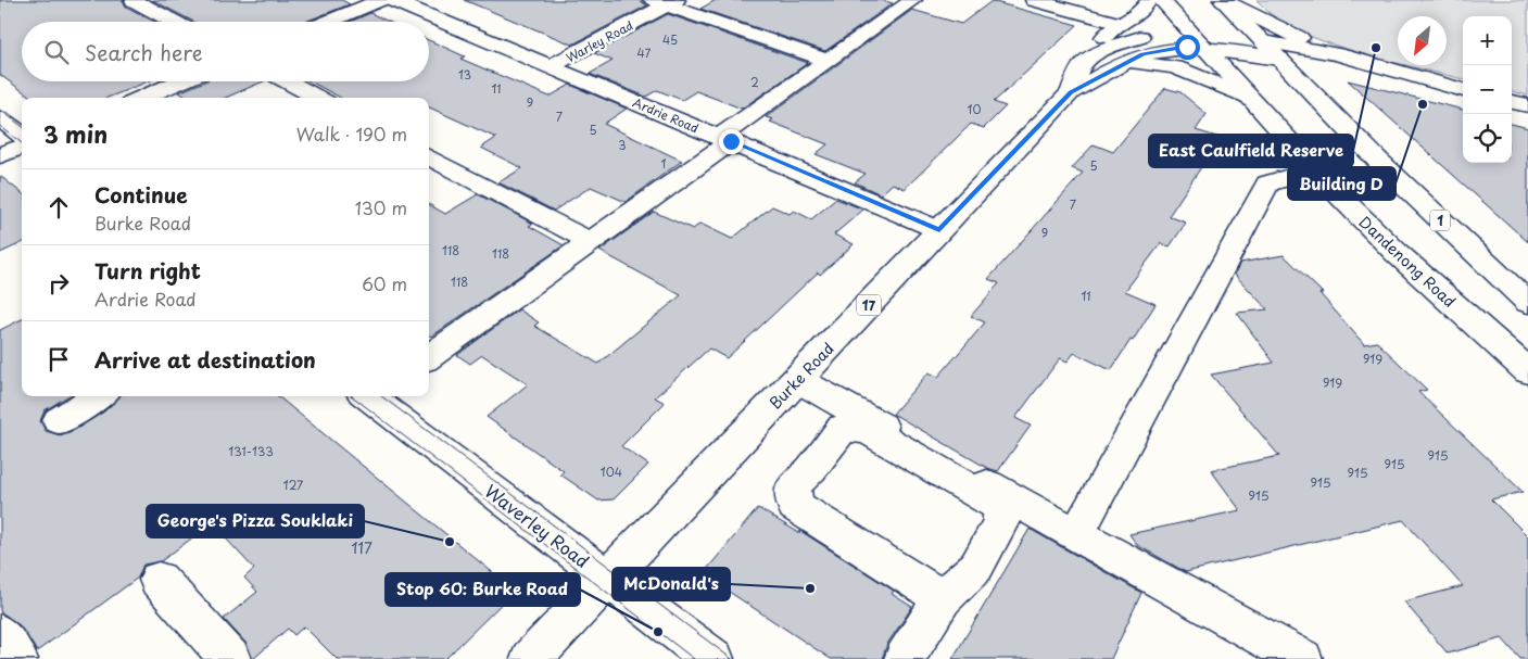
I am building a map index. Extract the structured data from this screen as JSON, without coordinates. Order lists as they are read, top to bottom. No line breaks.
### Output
{"streets":{"main road":["Warley Road","Ardrie Road","1","Dandenong Road","17","Burke Road","Waverley Road"]},"crossings":[["Warley Road","Ardrie Road"],["Ardrie Road","Burke Road"],["1","Burke Road"],["Dandenong Road","Burke Road"],["17","Burke Road"],["Burke Road","Waverley Road"]],"places":["East Caulfield Reserve","Building D","George's Pizza Souklaki","McDonald's","Stop 60: Burke Road"],"house_numbers":["45","47","13","2","11","9","10","7","5","3","1","5","7","9","118","118","118","11","919","919","131-133","915","915","104","915","915","127","915","117"],"north":"bottom left","page":{"map_buttons":["+","−"],"search":"Search here","heading":["3 min","Walk · 190 m"],"list":[["Continue","Burke Road","130 m"],["Turn right","Ardrie Road","60 m"],"Arrive at destination"]}}
